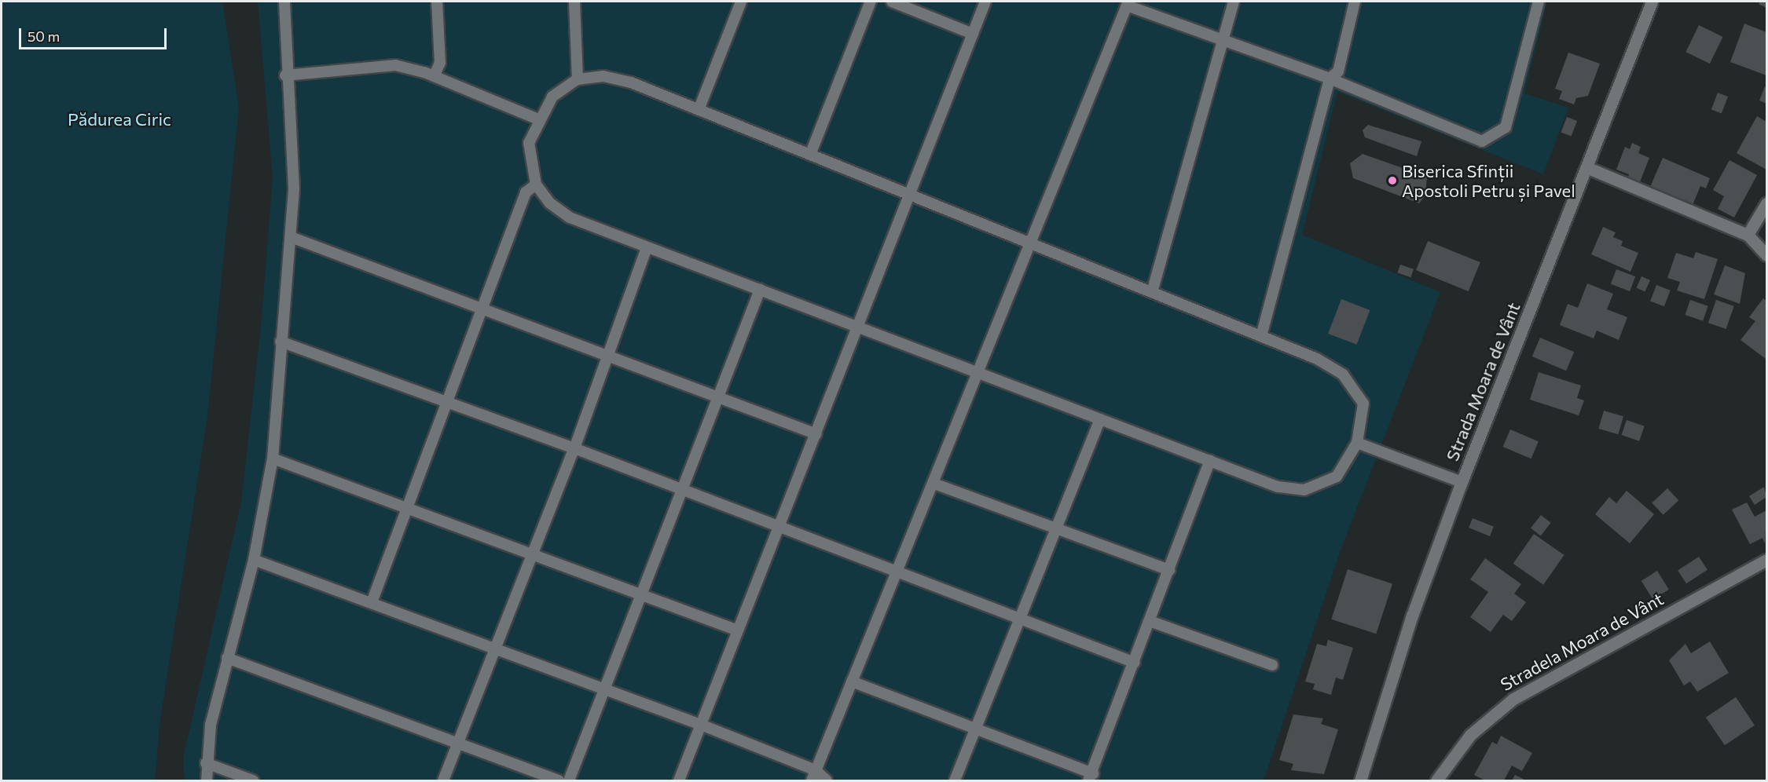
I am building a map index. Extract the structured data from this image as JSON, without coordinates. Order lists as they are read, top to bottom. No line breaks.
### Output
{"streets":{"main road":["Strada Moara de Vânt","Stradela Moara de Vânt"]},"parks":["Pădurea Ciric"],"places":["Biserica Sfinții Apostoli Petru și Pavel"],"scale_bar":"50 m"}
